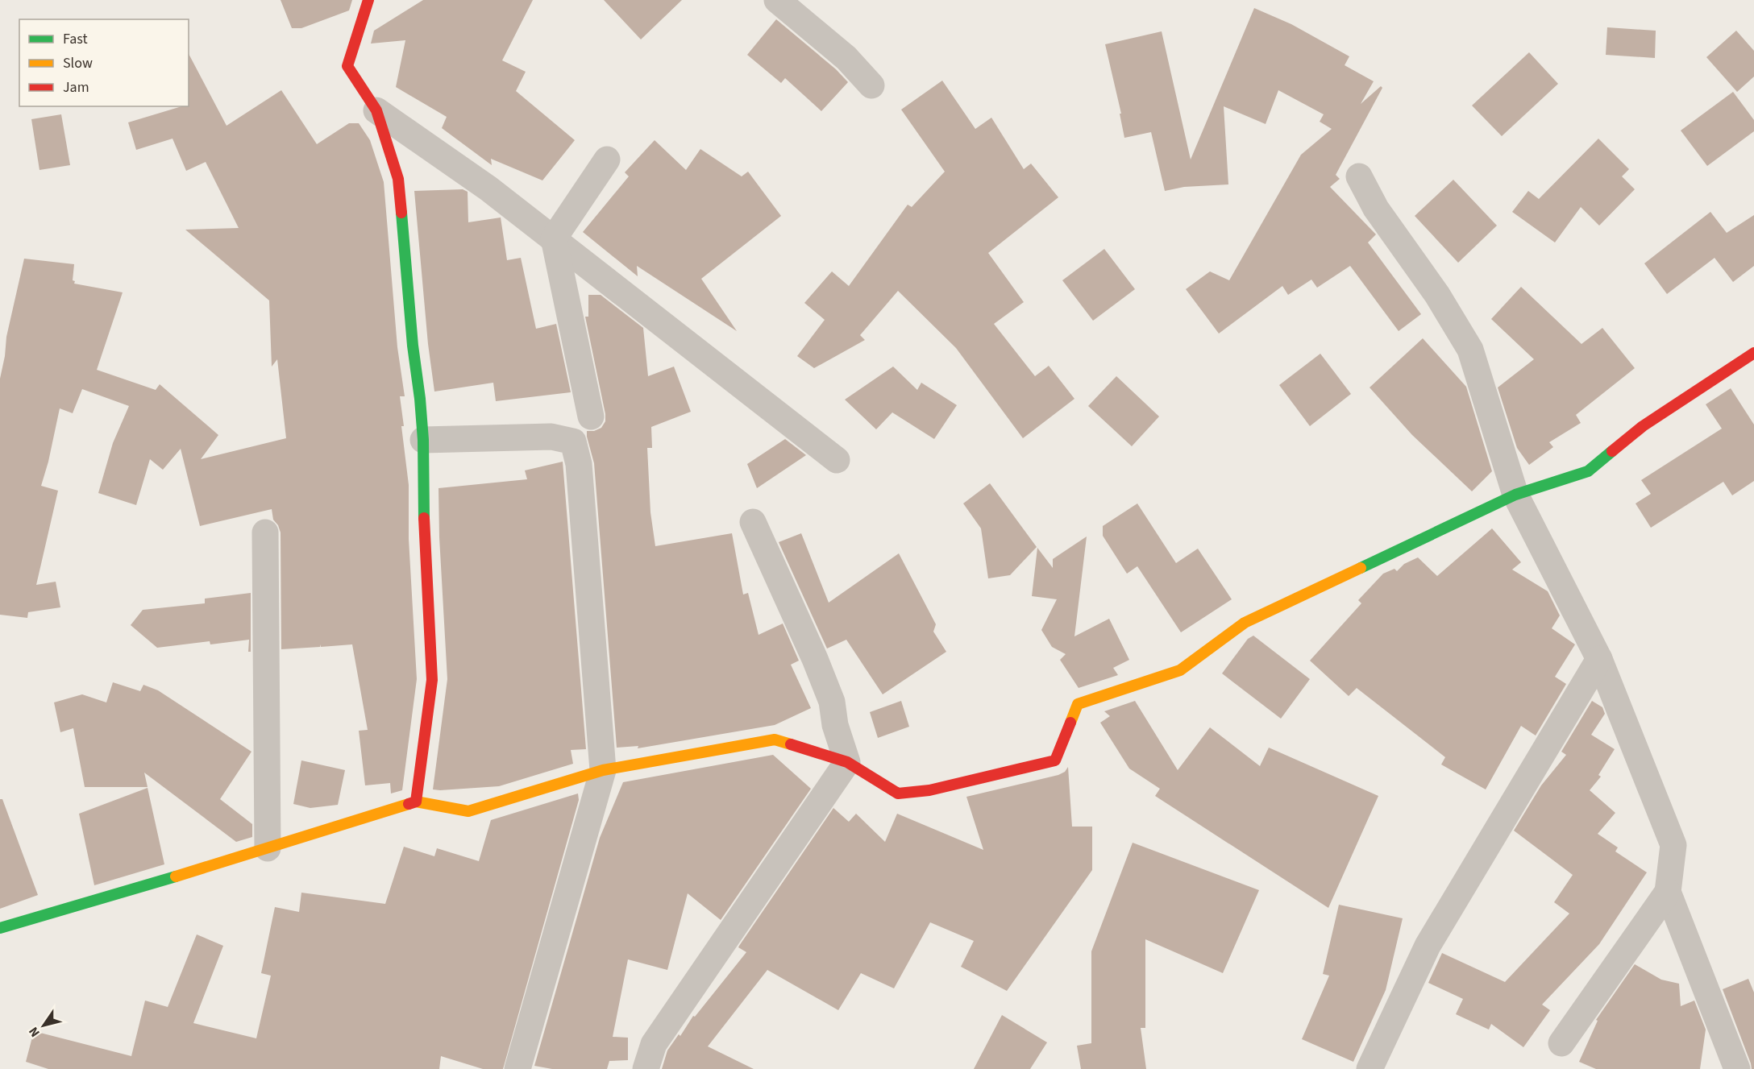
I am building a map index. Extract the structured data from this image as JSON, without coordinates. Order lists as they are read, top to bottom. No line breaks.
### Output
{"legend":["Fast","Slow","Jam"],"north":"bottom left"}
